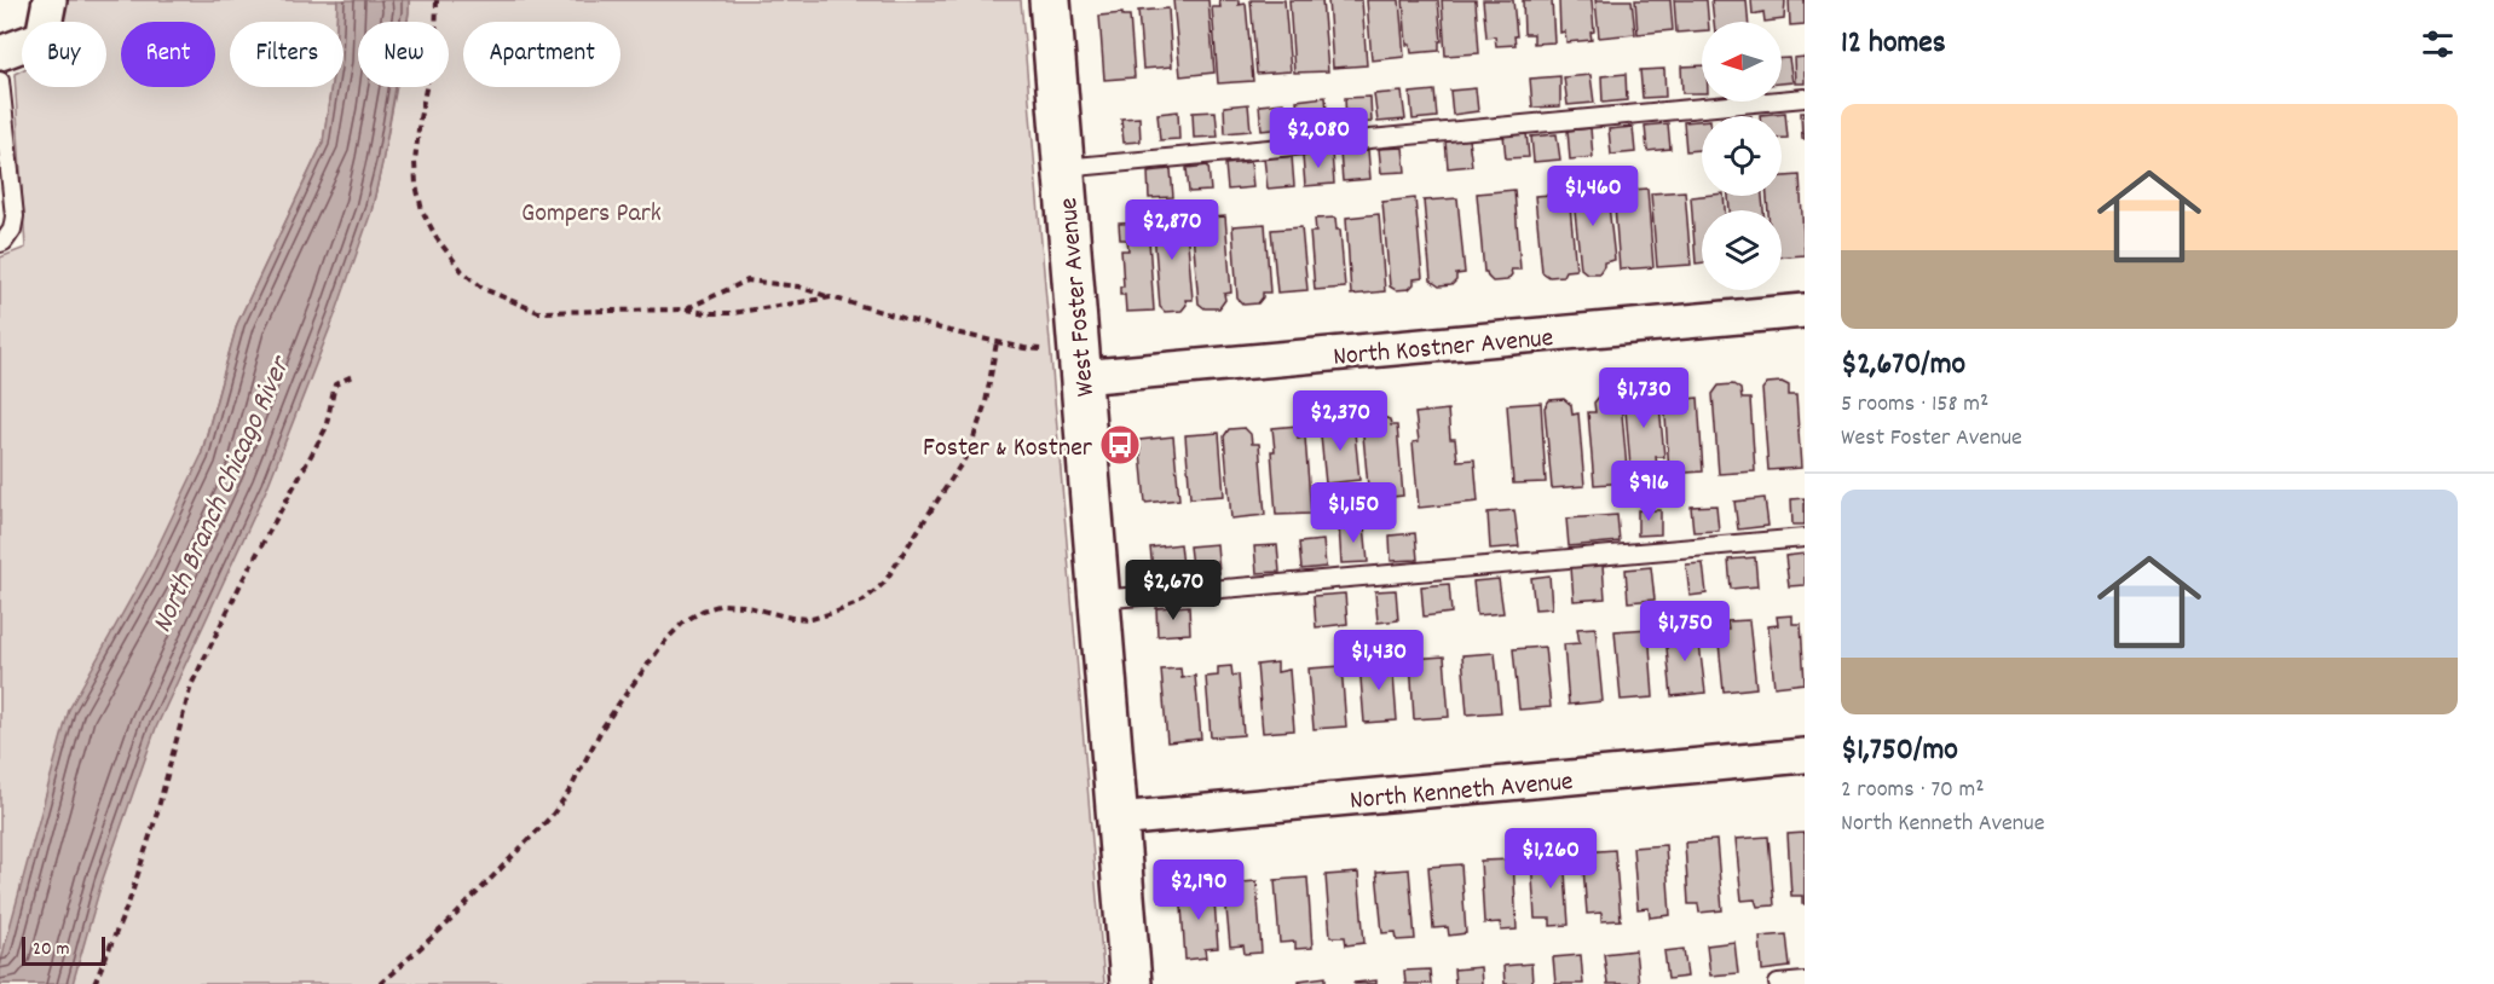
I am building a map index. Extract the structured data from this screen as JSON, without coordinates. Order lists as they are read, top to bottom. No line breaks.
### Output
{"streets":{"main road":["West Foster Avenue"],"street":["North Kostner Avenue","North Kenneth Avenue"]},"crossings":[["West Foster Avenue","North Kostner Avenue"],["West Foster Avenue","North Kenneth Avenue"]],"water":["North Branch Chicago River"],"parks":["Gompers Park"],"places":{"bus stop":["Foster & Kostner"]},"scale_bar":"20 m","north":"left","page":{"heading":"12 homes","chip":["Buy","Rent","Filters","New","Apartment"],"list":[{"name":"$2,670/mo","note":"5 rooms · 158 m² · West Foster Avenue"},{"name":"$1,750/mo","note":"2 rooms · 70 m² · North Kenneth Avenue"}],"price":["$2,080","$1,460","$2,870","$1,730","$2,370","$916","$1,150","$2,670","$1,750","$1,430","$1,260","$2,190"],"scale":"20 m"}}
